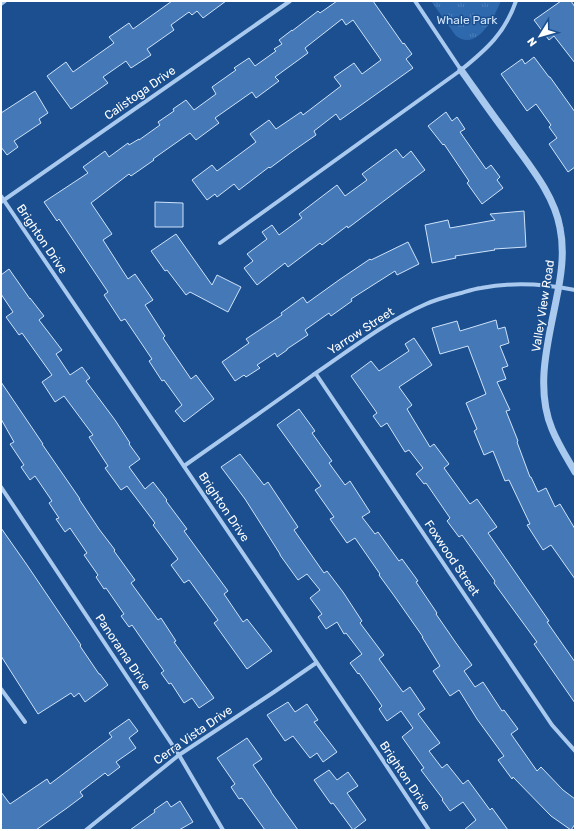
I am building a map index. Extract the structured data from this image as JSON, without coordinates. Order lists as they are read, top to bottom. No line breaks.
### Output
{"streets":{"street":["Calistoga Drive","Brighton Drive","Valley View Road","Yarrow Street","Foxwood Street","Panorama Drive","Cerra Vista Drive"]},"crossings":[["Calistoga Drive","Brighton Drive"],["Brighton Drive","Yarrow Street"],["Brighton Drive","Cerra Vista Drive"],["Valley View Road","Yarrow Street"],["Yarrow Street","Foxwood Street"],["Panorama Drive","Cerra Vista Drive"]],"parks":["Whale Park"],"north":"bottom left"}
